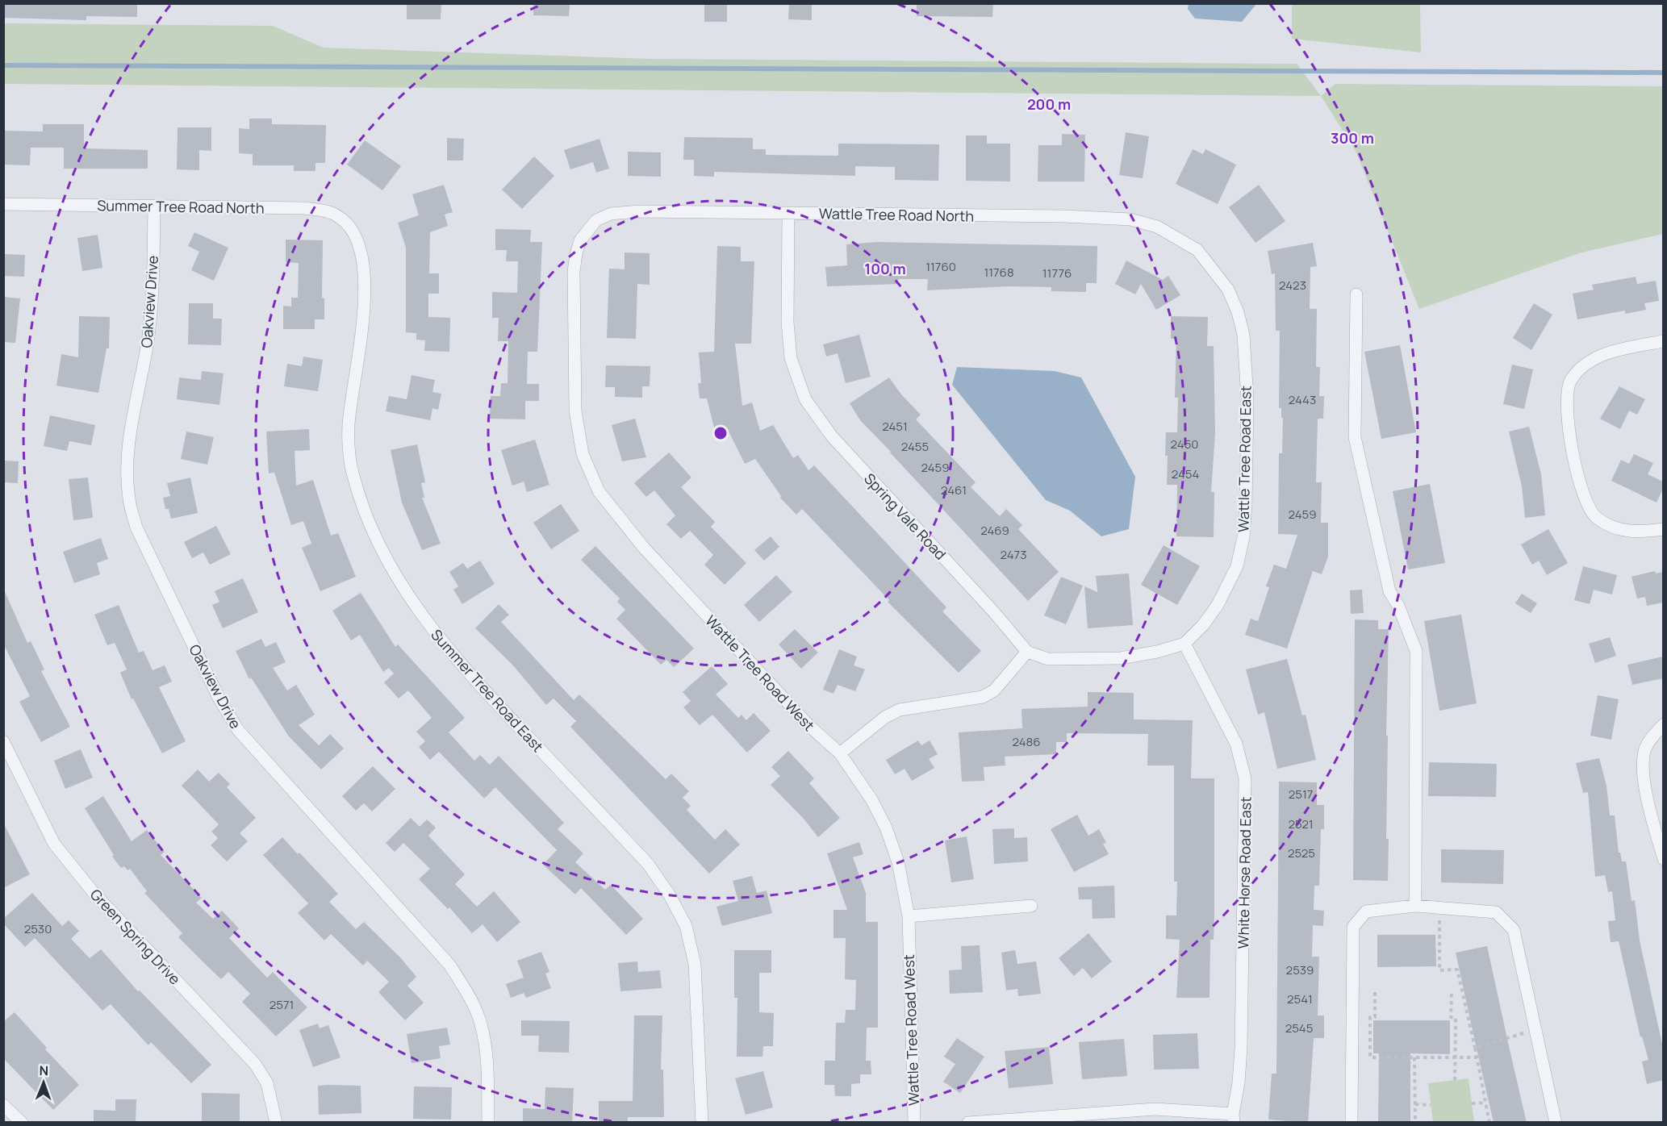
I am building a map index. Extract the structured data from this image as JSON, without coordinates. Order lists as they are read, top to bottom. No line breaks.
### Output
{"streets":{"street":["Summer Tree Road North","Wattle Tree Road North","Oakview Drive","Wattle Tree Road East","Spring Vale Road","Wattle Tree Road West","Summer Tree Road East","White Horse Road East","Green Spring Drive"]},"crossings":[["Summer Tree Road North","Oakview Drive"],["Summer Tree Road North","Summer Tree Road East"],["Wattle Tree Road North","Wattle Tree Road East"],["Wattle Tree Road North","Spring Vale Road"],["Wattle Tree Road North","Wattle Tree Road West"],["Wattle Tree Road East","Spring Vale Road"],["Wattle Tree Road East","White Horse Road East"],["Spring Vale Road","White Horse Road East"]],"house_numbers":["11760","11768","11776","2423","2443","2451","2450","2455","2459","2454","2461","2459","2469","2473","2486","2517","2521","2525","2530","2539","2541","2571","2545"],"north":"top","rings":["200 m","300 m","100 m"]}
